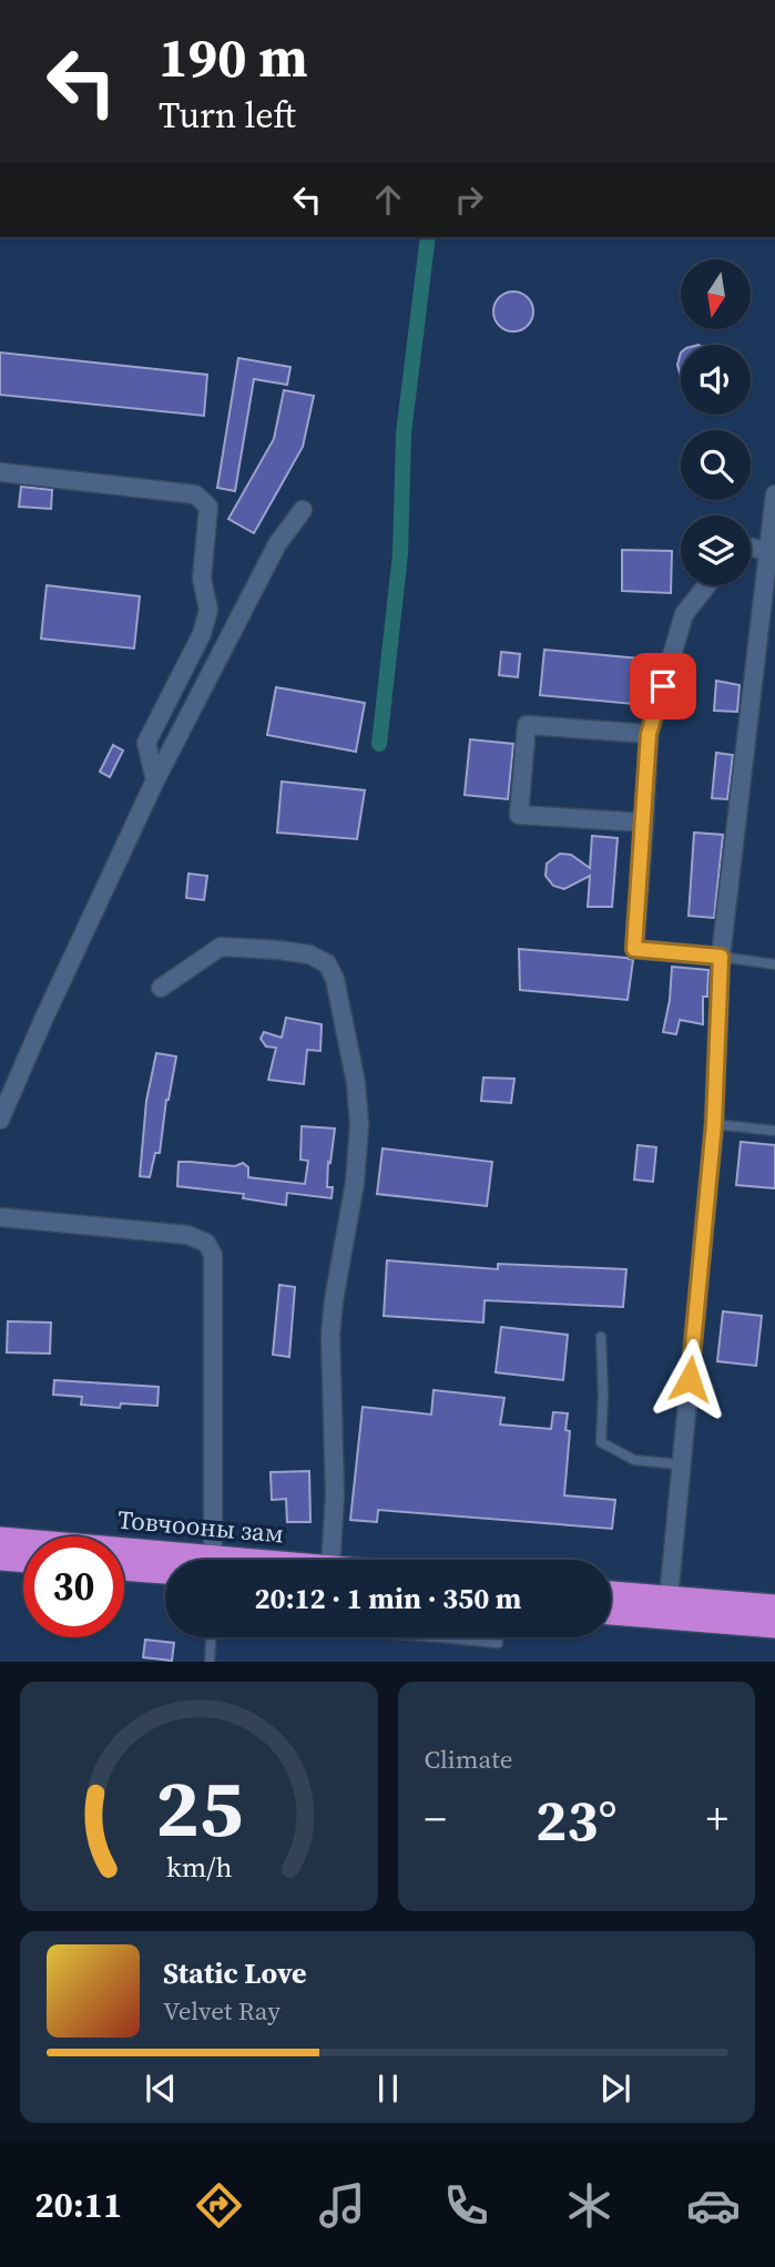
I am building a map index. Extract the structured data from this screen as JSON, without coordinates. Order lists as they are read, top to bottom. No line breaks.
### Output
{"streets":{"highway":["Товчооны зам"]},"north":"bottom","page":{"turn":["190 m","Turn left"],"limit":"30","trip":"20:12 · 1 min · 350 m","tile":"Climate","heat":["−","23°","+"],"song":["Static Love","Velvet Ray"],"tabs":"20:11","gauge":["25","km/h"]}}
